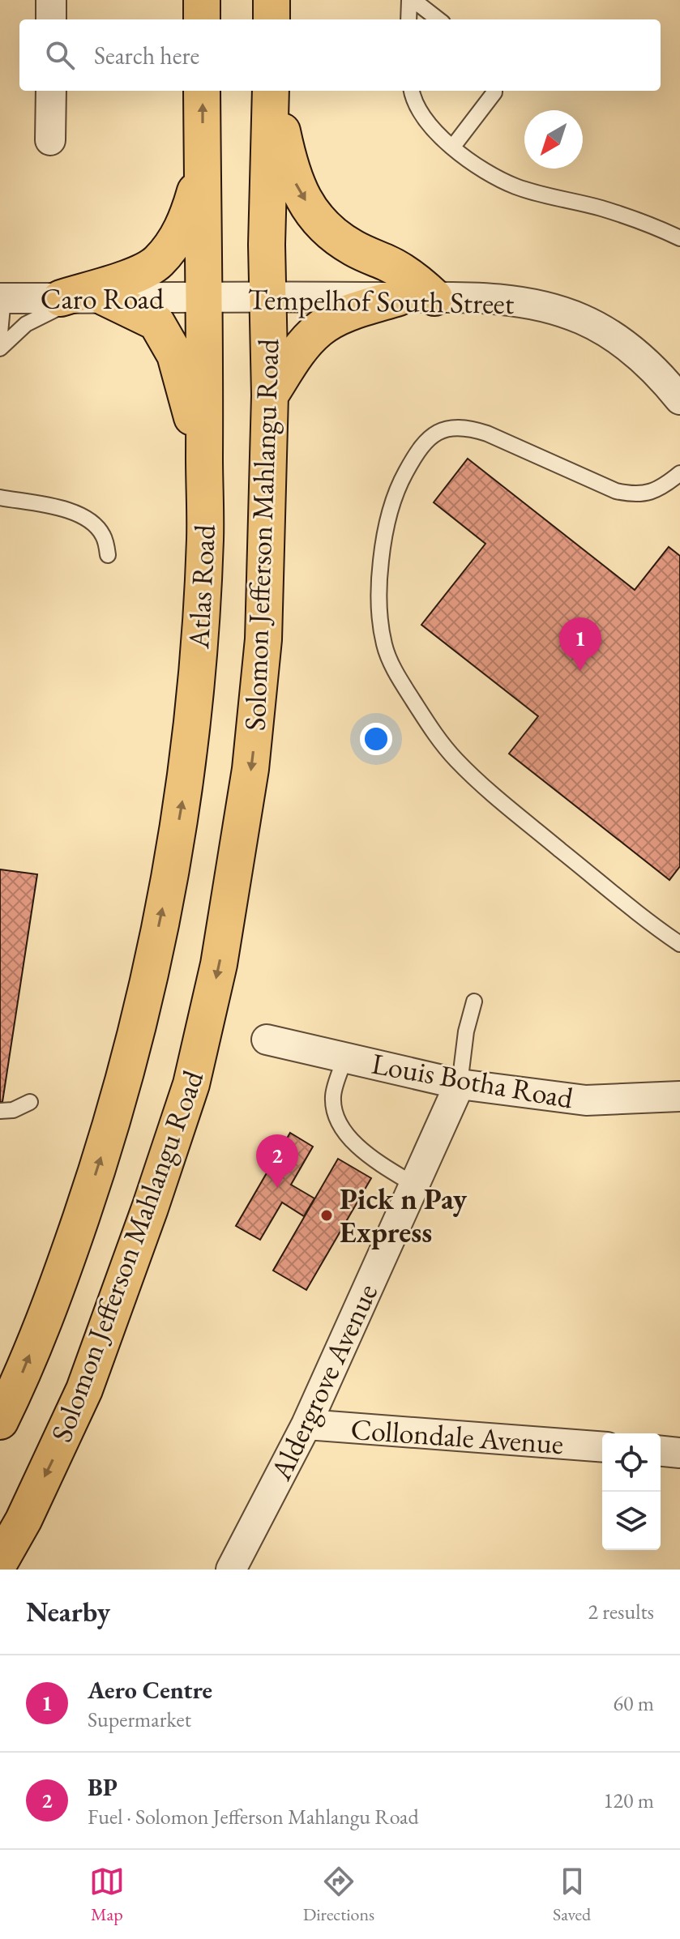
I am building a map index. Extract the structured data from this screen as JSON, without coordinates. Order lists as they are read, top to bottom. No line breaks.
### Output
{"streets":{"main road":["Solomon Jefferson Mahlangu Road","Atlas Road"],"street":["Caro Road","Tempelhof South Street","Louis Botha Road","Aldergrove Avenue","Collondale Avenue"]},"crossings":[["Caro Road","Tempelhof South Street"],["Caro Road","Atlas Road"],["Tempelhof South Street","Solomon Jefferson Mahlangu Road"],["Tempelhof South Street","Atlas Road"],["Solomon Jefferson Mahlangu Road","Atlas Road"],["Louis Botha Road","Aldergrove Avenue"],["Aldergrove Avenue","Collondale Avenue"]],"one_way":["Atlas Road"],"places":["Pick n Pay Express"],"north":"bottom left","page":{"search":"Search here","pins":["1","2"],"heading":["Nearby","2 results"],"list":[{"mark":"1","name":"Aero Centre","note":"Supermarket","value":"60 m"},{"mark":"2","name":"BP","note":"Fuel · Solomon Jefferson Mahlangu Road","value":"120 m"}],"nav":["Map","Directions","Saved"]}}
